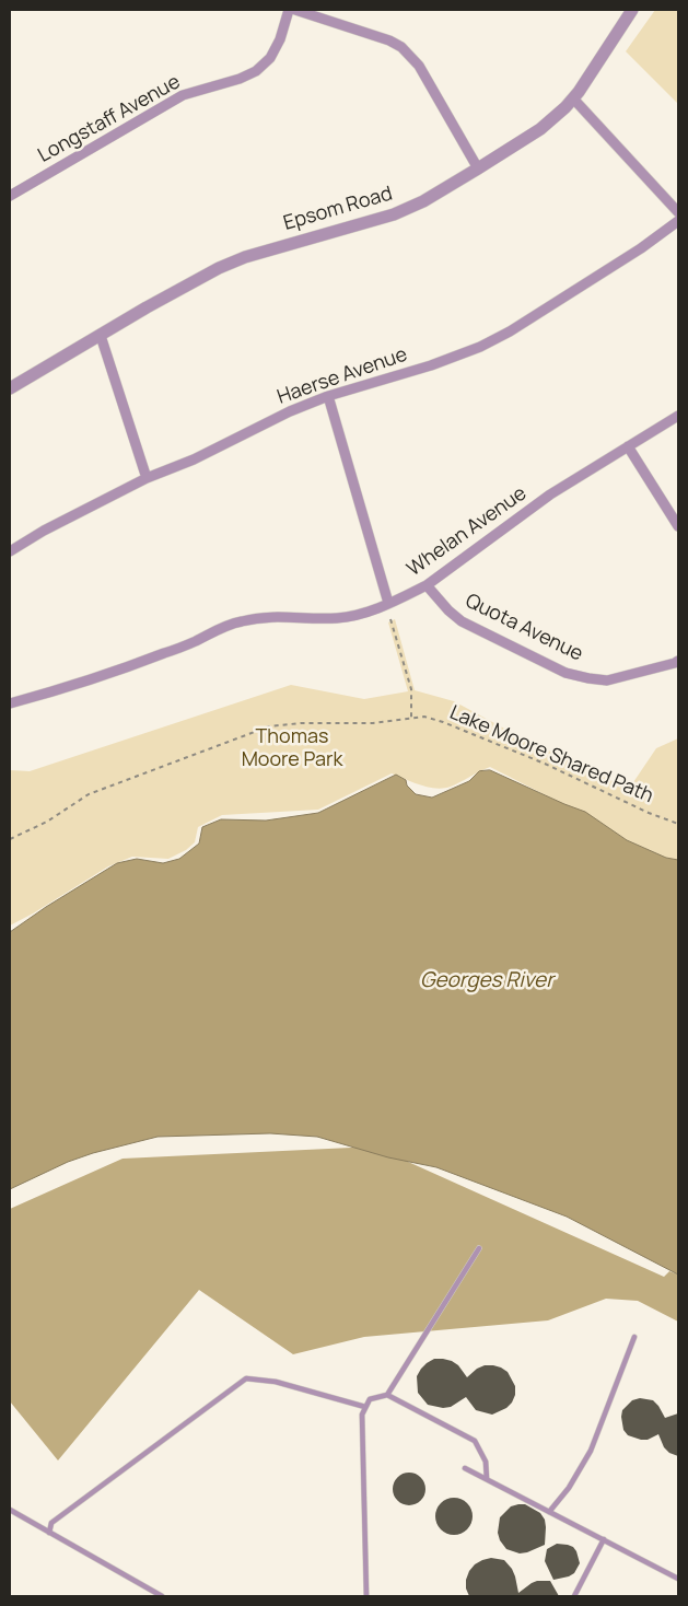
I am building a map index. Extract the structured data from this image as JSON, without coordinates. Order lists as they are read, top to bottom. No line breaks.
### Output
{"streets":{"street":["Longstaff Avenue","Epsom Road","Haerse Avenue","Whelan Avenue","Quota Avenue"],"path":["Lake Moore Shared Path"]},"crossings":[["Whelan Avenue","Quota Avenue"]],"water":["Georges River"],"parks":["Thomas Moore Park"]}
